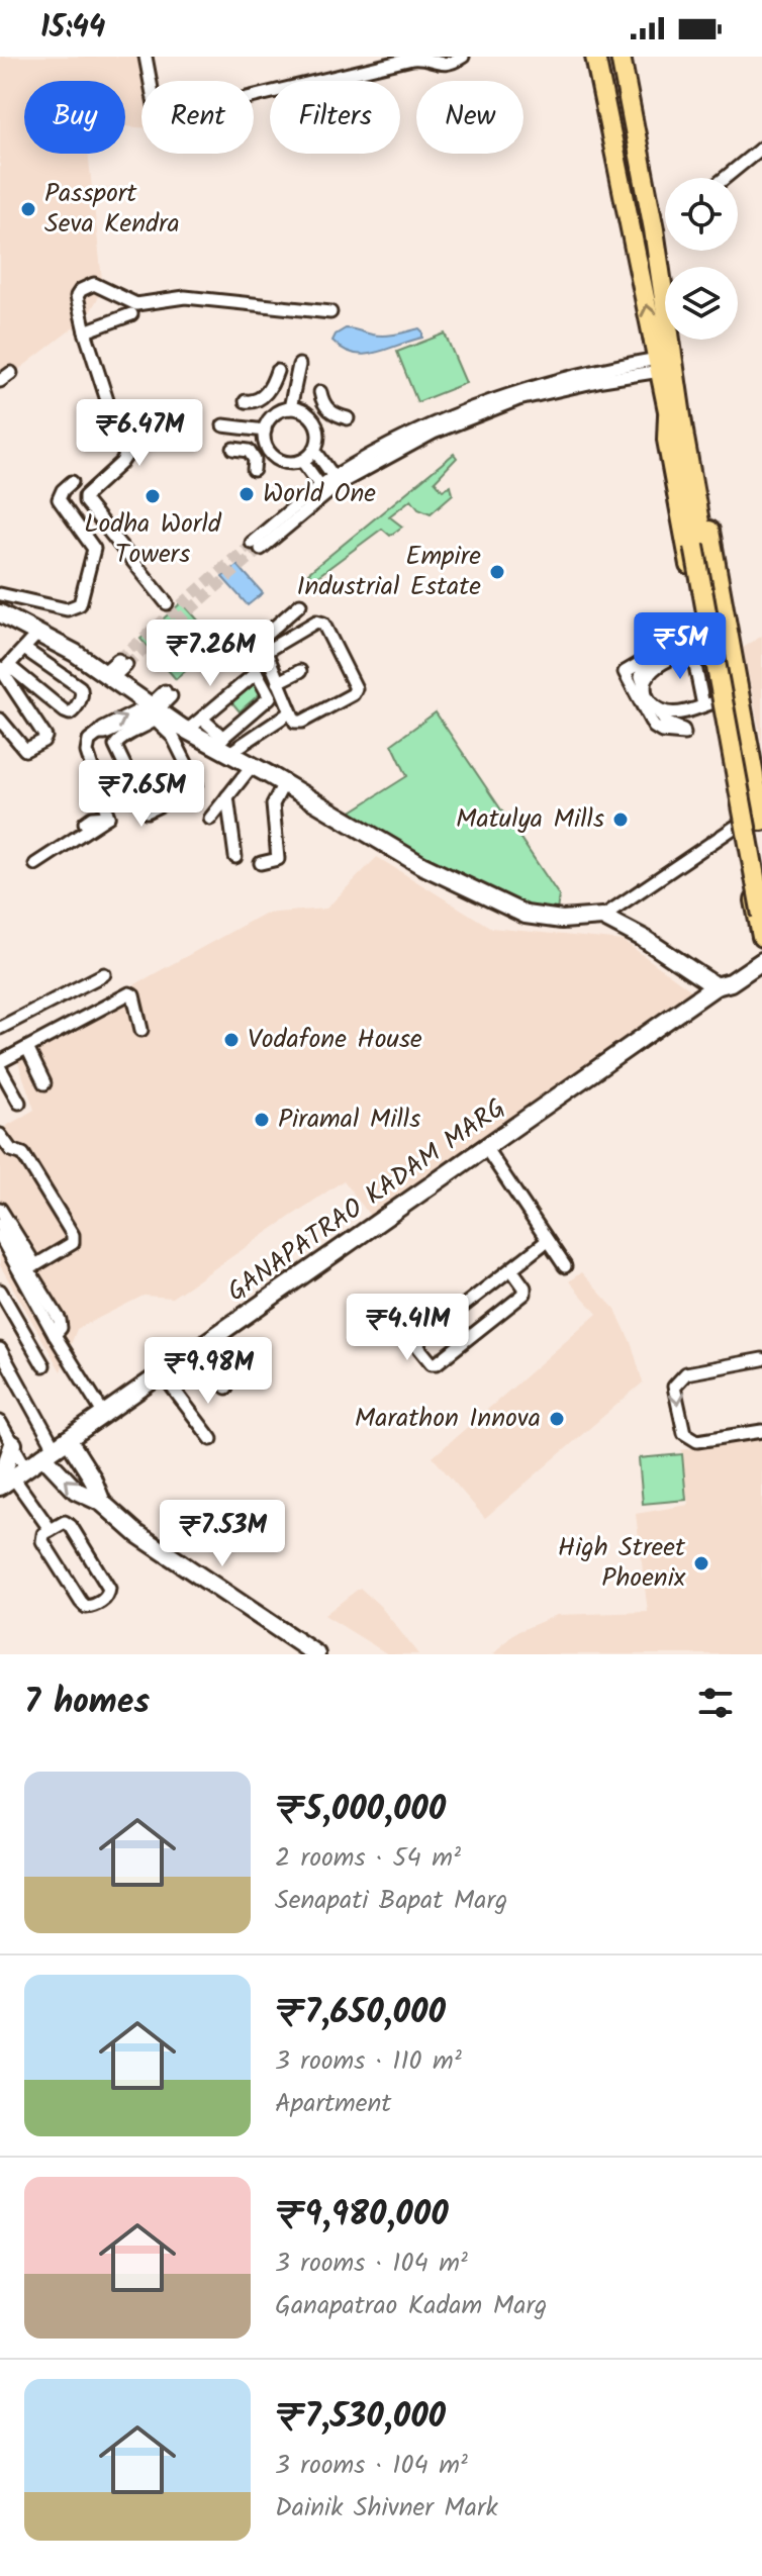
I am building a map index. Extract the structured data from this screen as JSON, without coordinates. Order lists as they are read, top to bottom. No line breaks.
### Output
{"streets":{"main road":["GANAPATRAO KADAM MARG"]},"places":["Passport Seva Kendra","World One","Lodha World Towers","Empire Industrial Estate","Matulya Mills","Vodafone House","Piramal Mills","Marathon Innova","High Street Phoenix"],"page":{"status":"15:44","chip":["Buy","Rent","Filters","New"],"price":["₹6.47M","₹5M","₹7.26M","₹7.65M","₹4.41M","₹9.98M","₹7.53M"],"heading":"7 homes","list":[{"name":"₹5,000,000","note":"2 rooms · 54 m² · Senapati Bapat Marg"},{"name":"₹7,650,000","note":"3 rooms · 110 m² · Apartment"},{"name":"₹9,980,000","note":"3 rooms · 104 m² · Ganapatrao Kadam Marg"},{"name":"₹7,530,000","note":"3 rooms · 104 m² · Dainik Shivner Mark"}]}}
